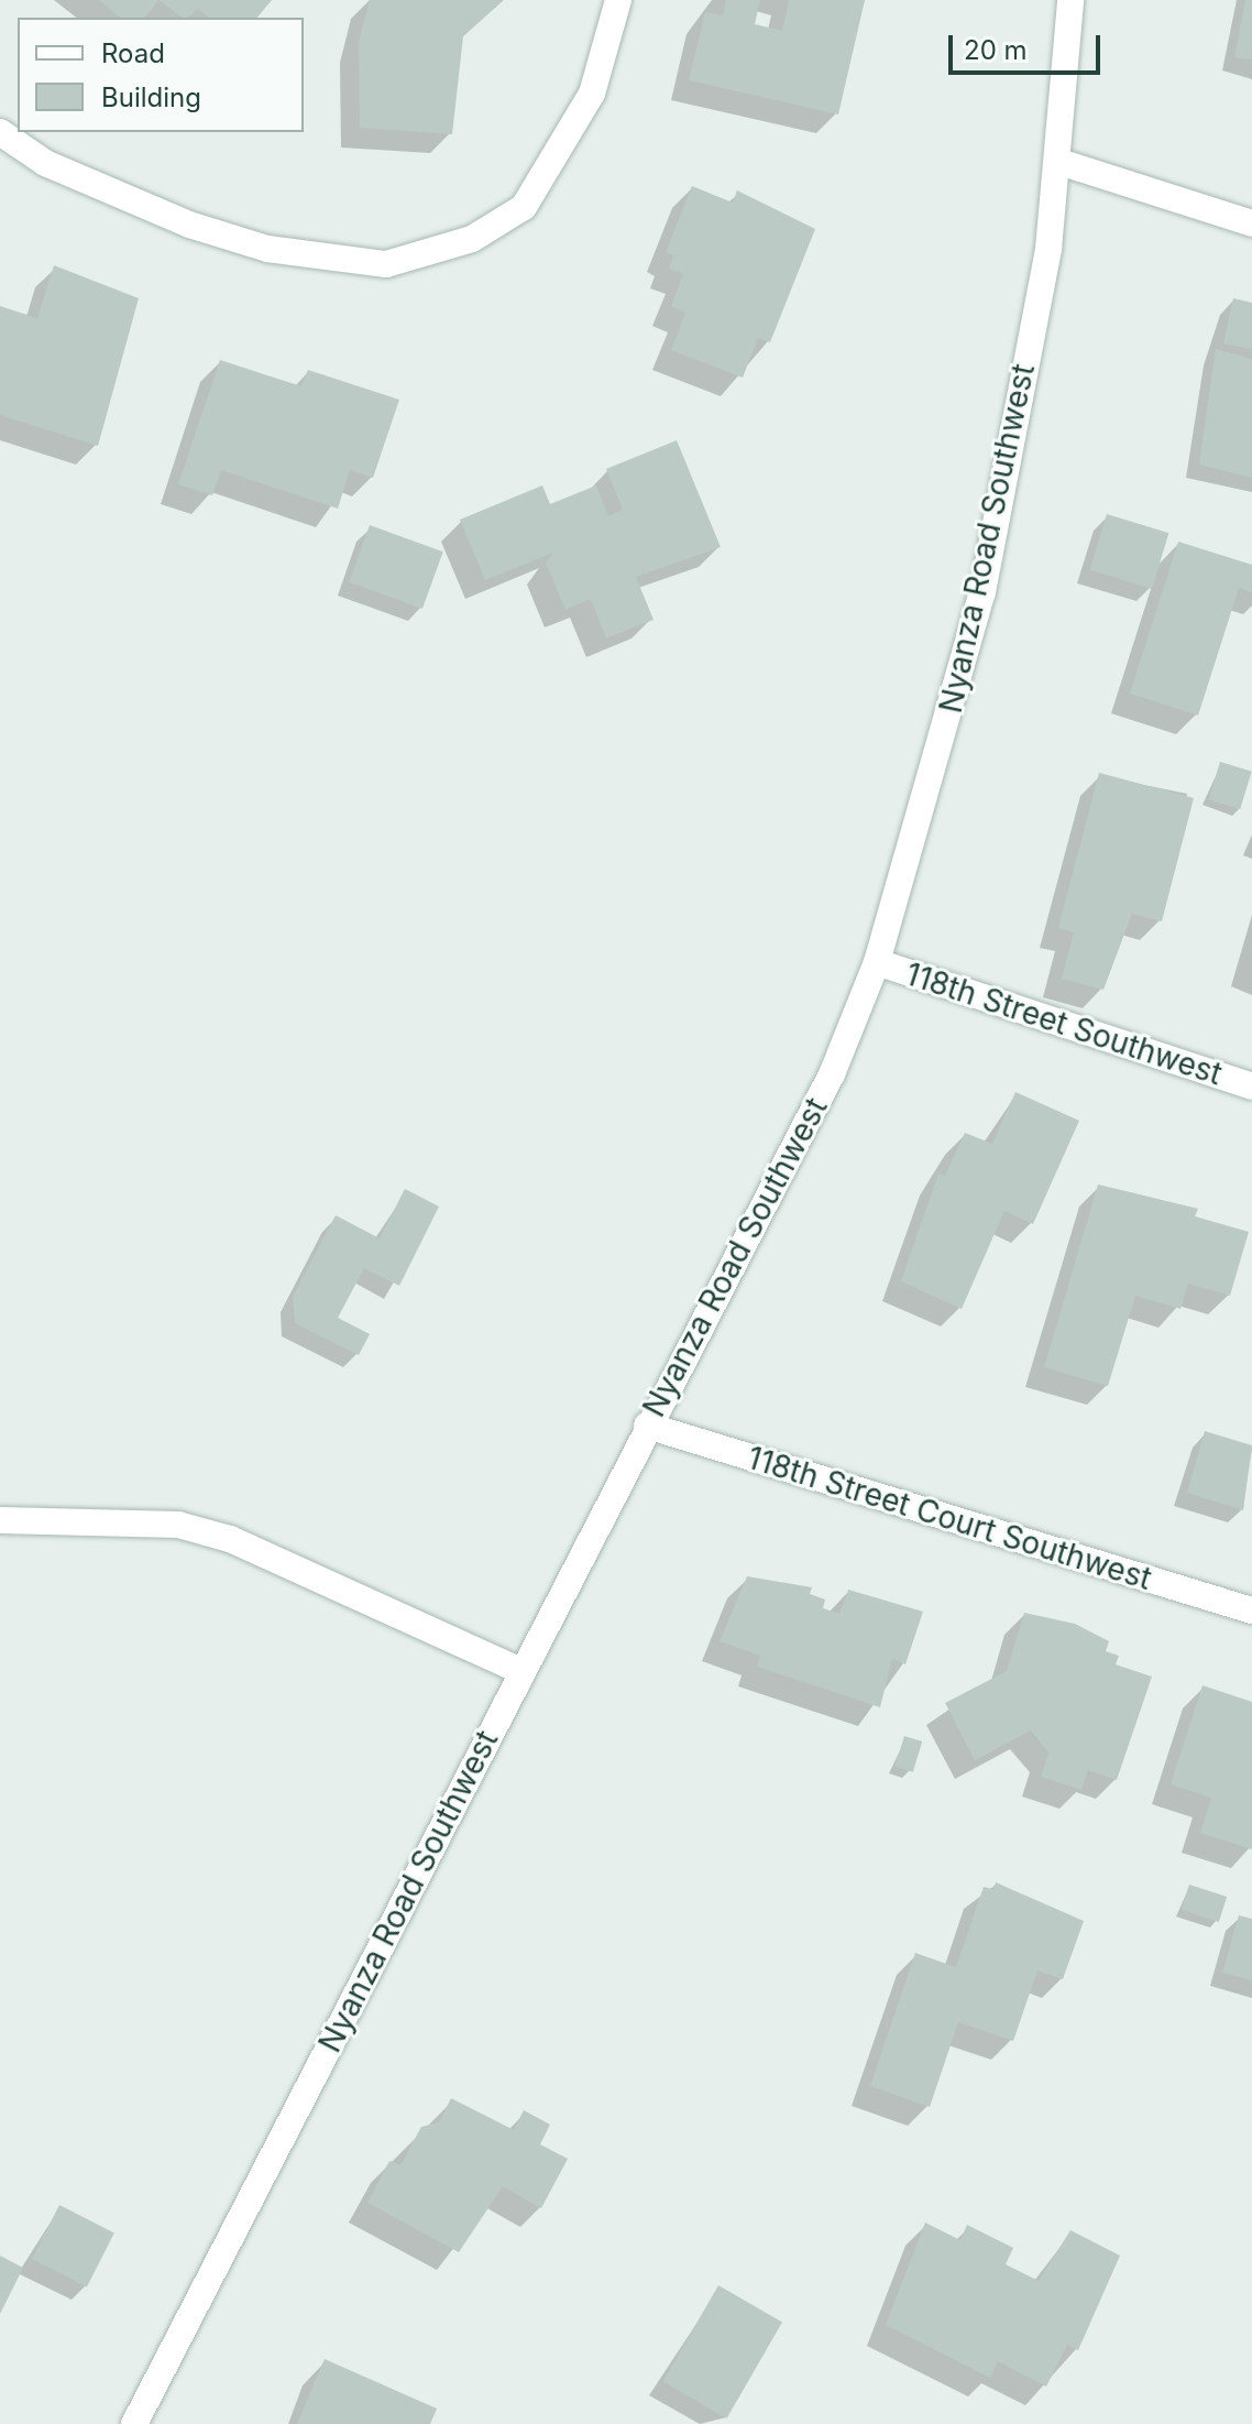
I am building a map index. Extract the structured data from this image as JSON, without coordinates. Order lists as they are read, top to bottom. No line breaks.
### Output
{"streets":{"street":["Nyanza Road Southwest","118th Street Southwest","118th Street Court Southwest"]},"crossings":[["Nyanza Road Southwest","118th Street Southwest"],["Nyanza Road Southwest","118th Street Court Southwest"]],"legend":["Road","Building"],"scale_bar":"20 m"}
